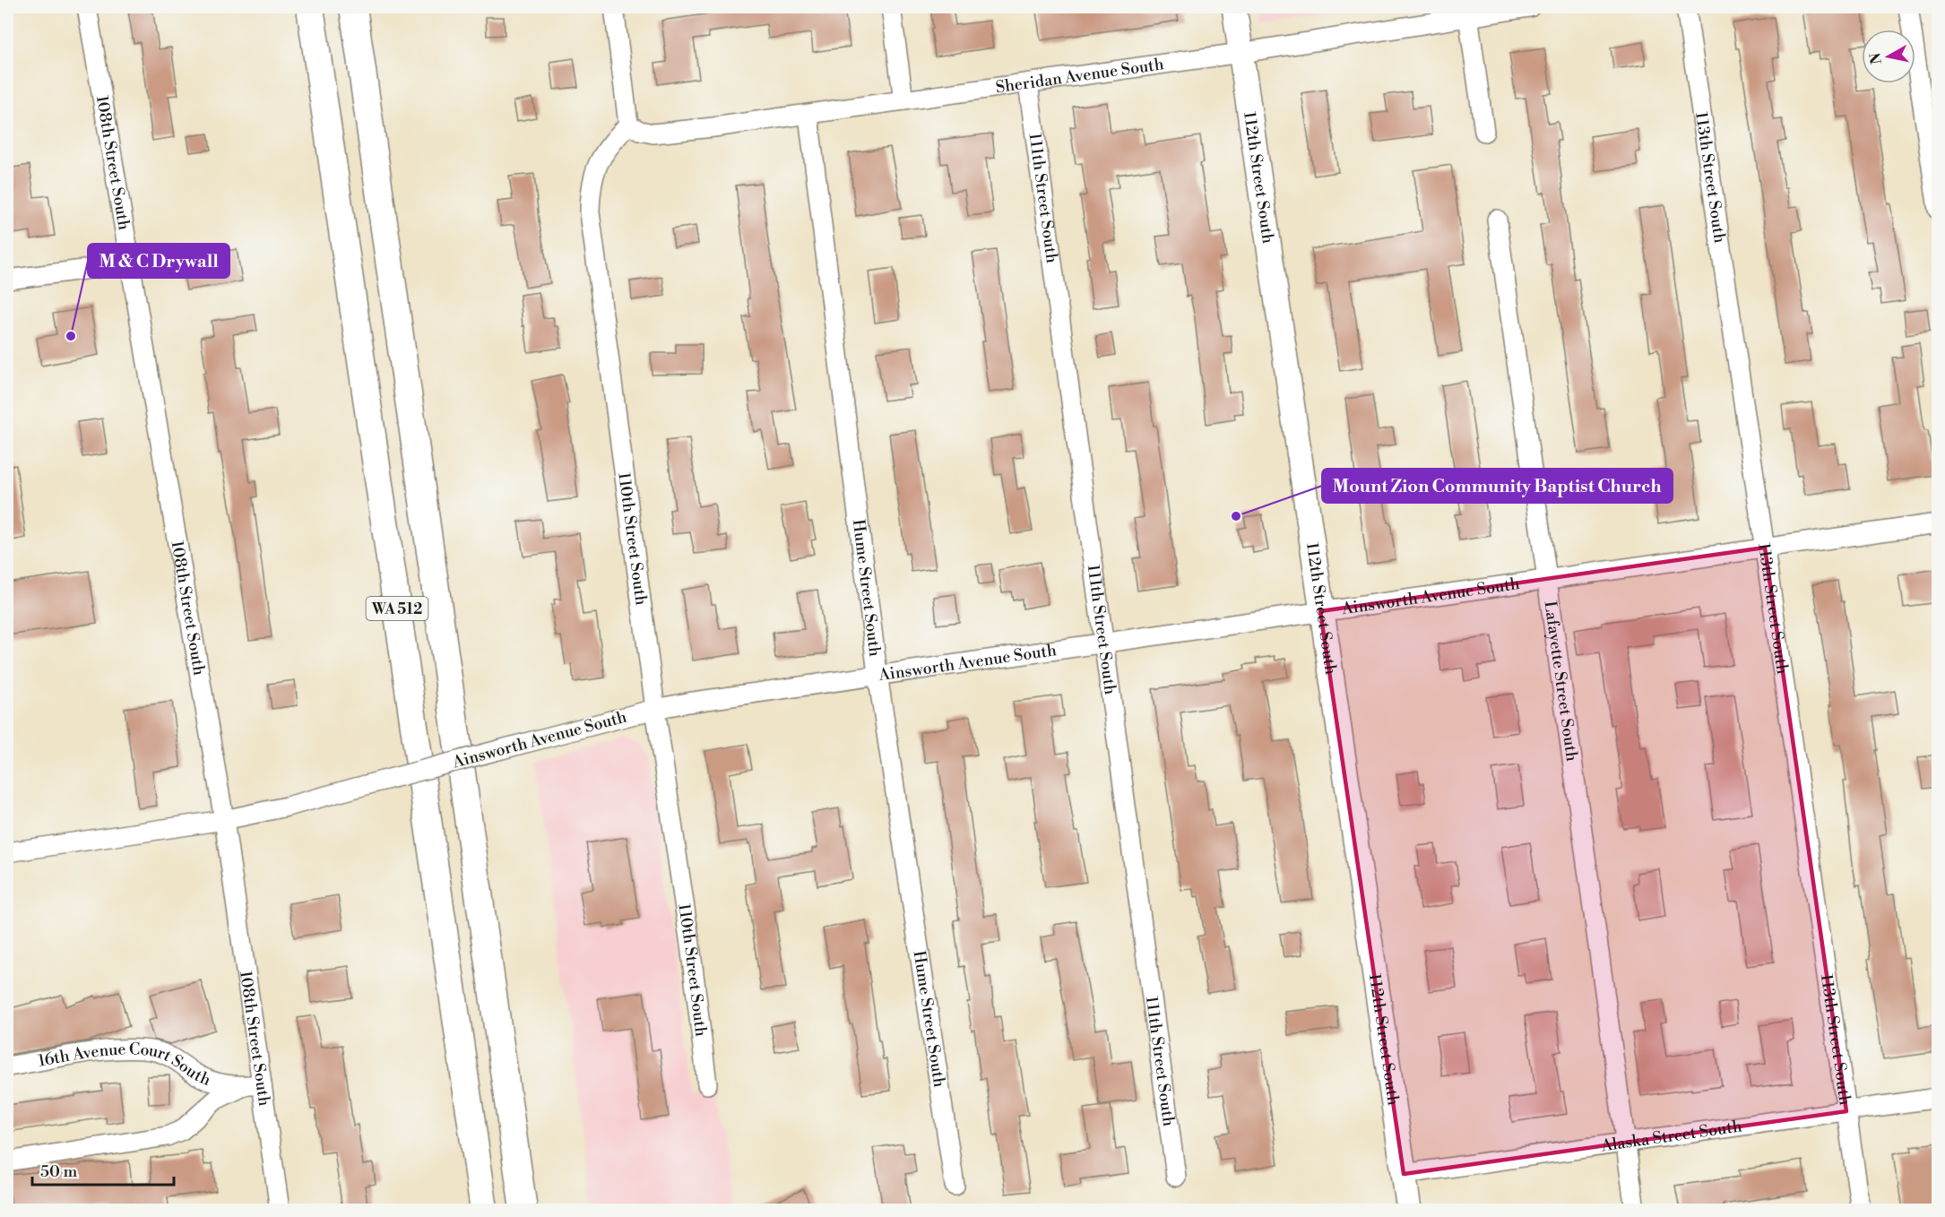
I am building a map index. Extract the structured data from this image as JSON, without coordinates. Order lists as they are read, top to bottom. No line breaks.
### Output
{"streets":{"highway":["WA 512"],"main road":["112th Street South"],"street":["Sheridan Avenue South","108th Street South","113th Street South","111th Street South","110th Street South","Hume Street South","Ainsworth Avenue South","Lafayette Street South","16th Avenue Court South","Alaska Street South"]},"crossings":[["Sheridan Avenue South","112th Street South"],["Sheridan Avenue South","111th Street South"],["Sheridan Avenue South","110th Street South"],["Sheridan Avenue South","Hume Street South"],["108th Street South","Ainsworth Avenue South"],["108th Street South","16th Avenue Court South"],["112th Street South","Ainsworth Avenue South"],["112th Street South","Alaska Street South"],["113th Street South","Ainsworth Avenue South"],["113th Street South","Alaska Street South"],["111th Street South","Ainsworth Avenue South"],["110th Street South","Ainsworth Avenue South"],["Hume Street South","Ainsworth Avenue South"],["Ainsworth Avenue South","Lafayette Street South"],["Lafayette Street South","Alaska Street South"]],"places":["M & C Drywall","Mount Zion Community Baptist Church"],"scale_bar":"50 m","north":"left"}
